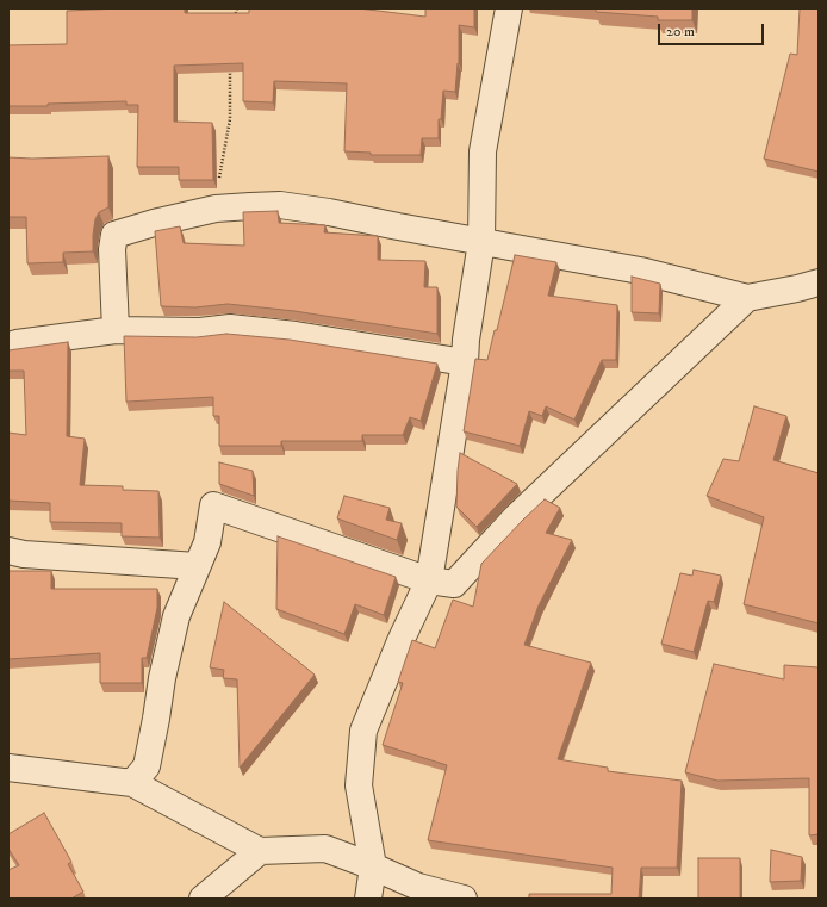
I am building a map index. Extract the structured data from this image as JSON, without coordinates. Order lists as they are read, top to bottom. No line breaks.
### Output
{"scale_bar":"20 m"}
